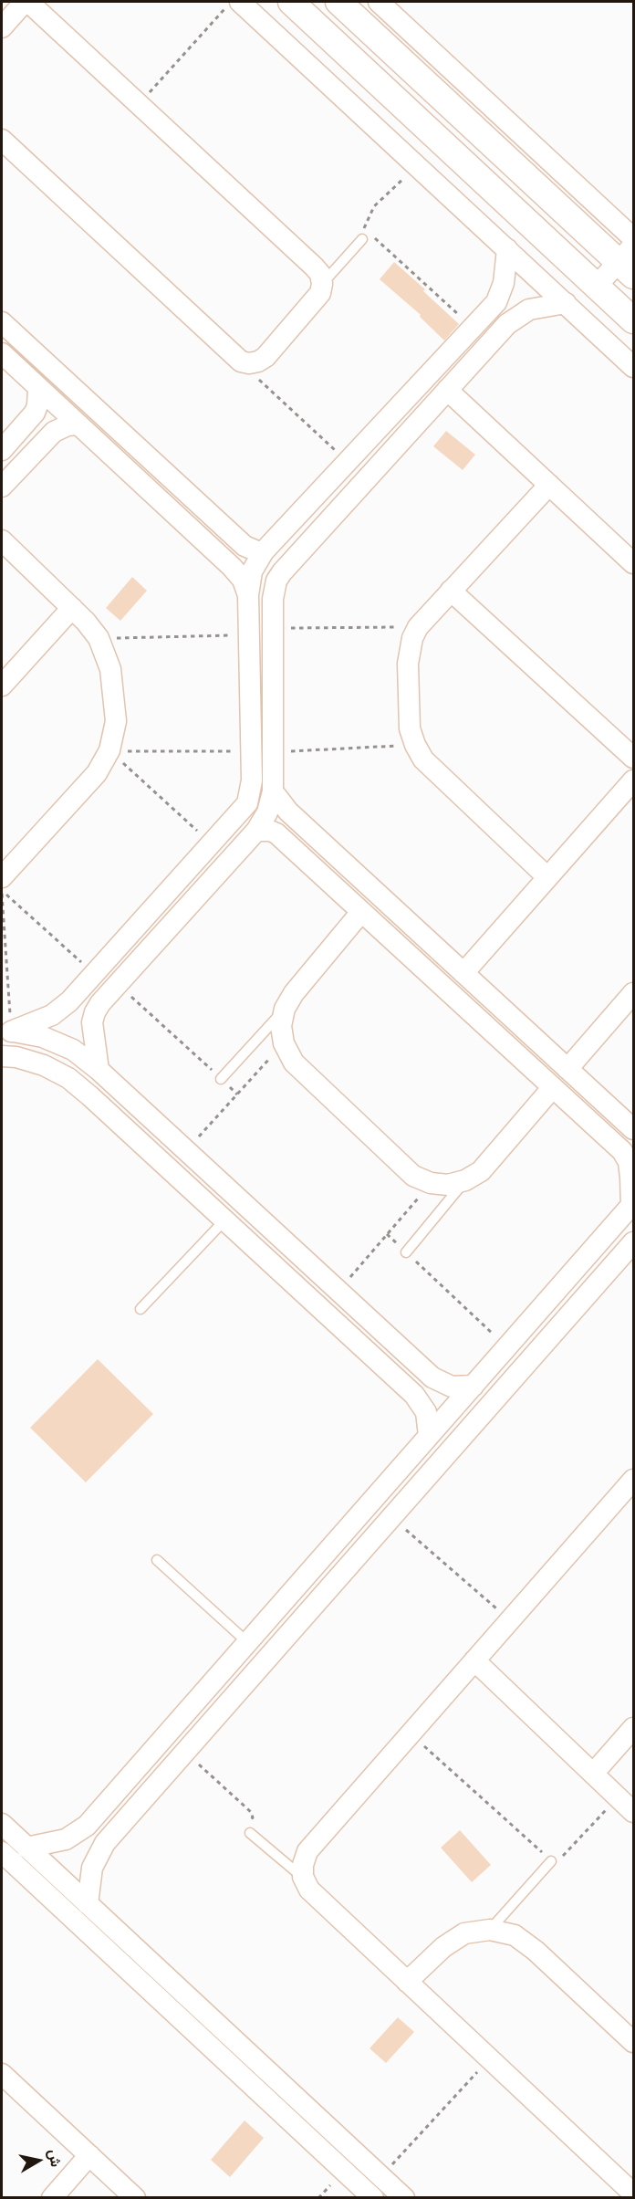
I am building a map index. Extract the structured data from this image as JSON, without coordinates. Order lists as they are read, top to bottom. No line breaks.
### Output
{"north":"right"}
